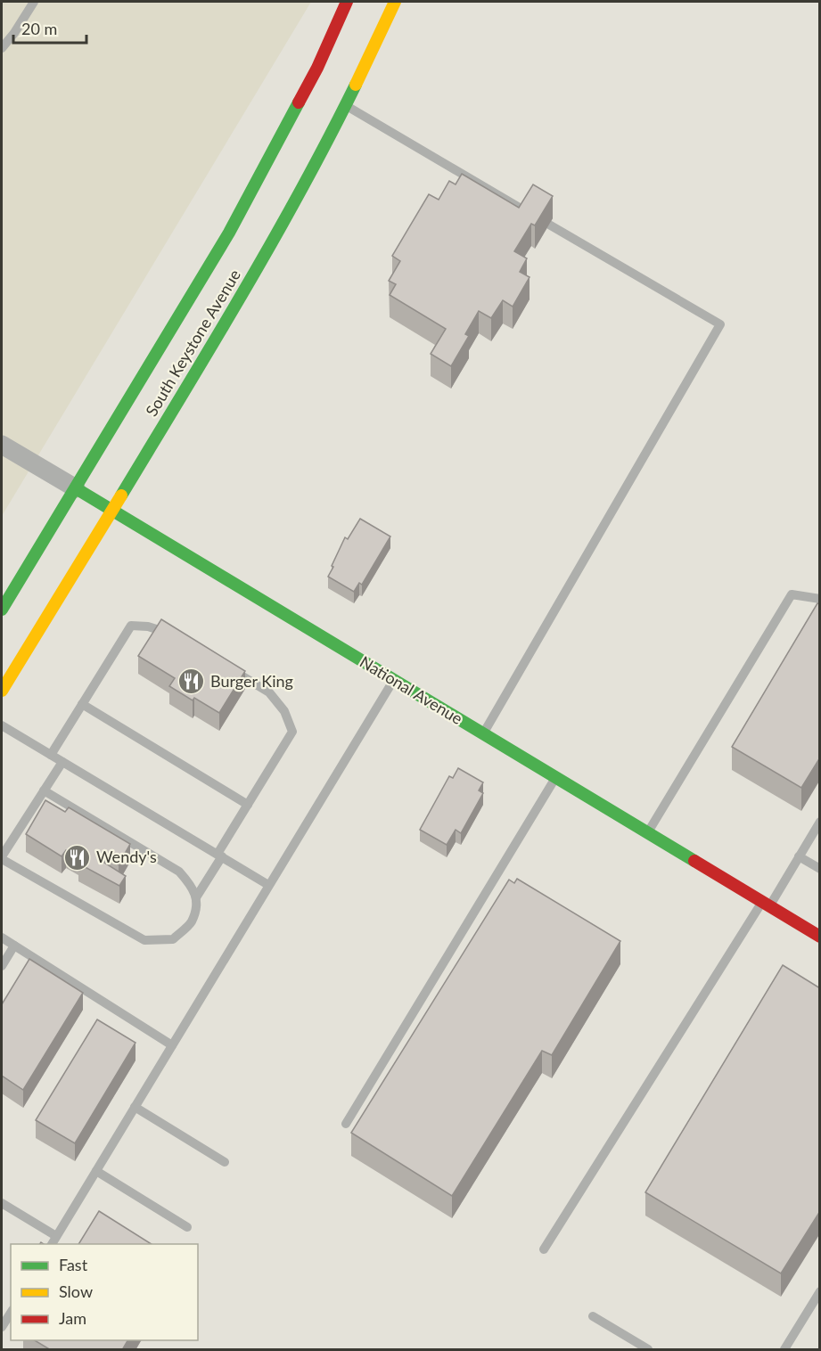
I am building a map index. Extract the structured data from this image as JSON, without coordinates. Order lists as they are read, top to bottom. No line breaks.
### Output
{"streets":{"main road":["South Keystone Avenue","National Avenue"]},"crossings":[["South Keystone Avenue","National Avenue"]],"places":{"restaurant":["Burger King","Wendy's"]},"legend":["Fast","Slow","Jam"],"scale_bar":"20 m"}
